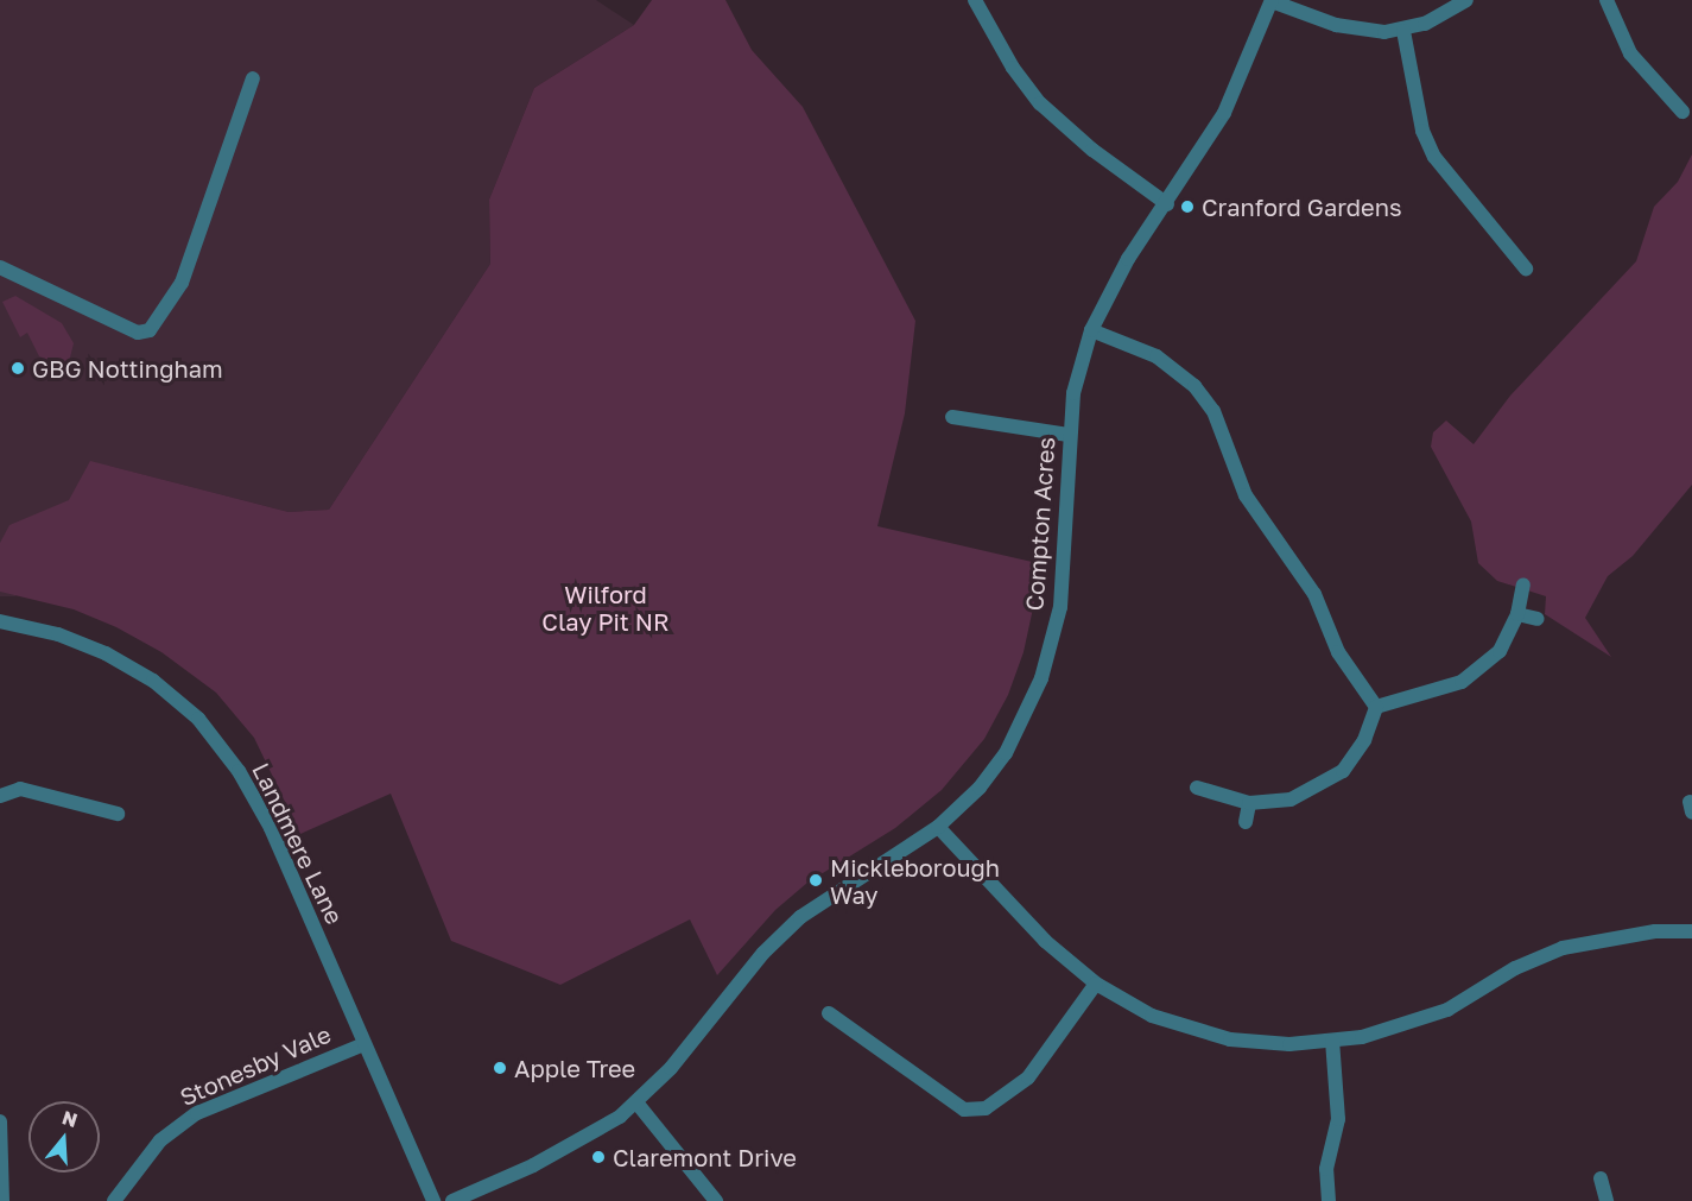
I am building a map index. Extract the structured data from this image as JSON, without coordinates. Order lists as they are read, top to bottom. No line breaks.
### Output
{"streets":{"street":["Compton Acres","Landmere Lane","Stonesby Vale"]},"crossings":[["Landmere Lane","Stonesby Vale"]],"parks":["Wilford Clay Pit NR"],"places":["Cranford Gardens","GBG Nottingham","Mickleborough Way","Apple Tree","Claremont Drive"],"north":"top"}
